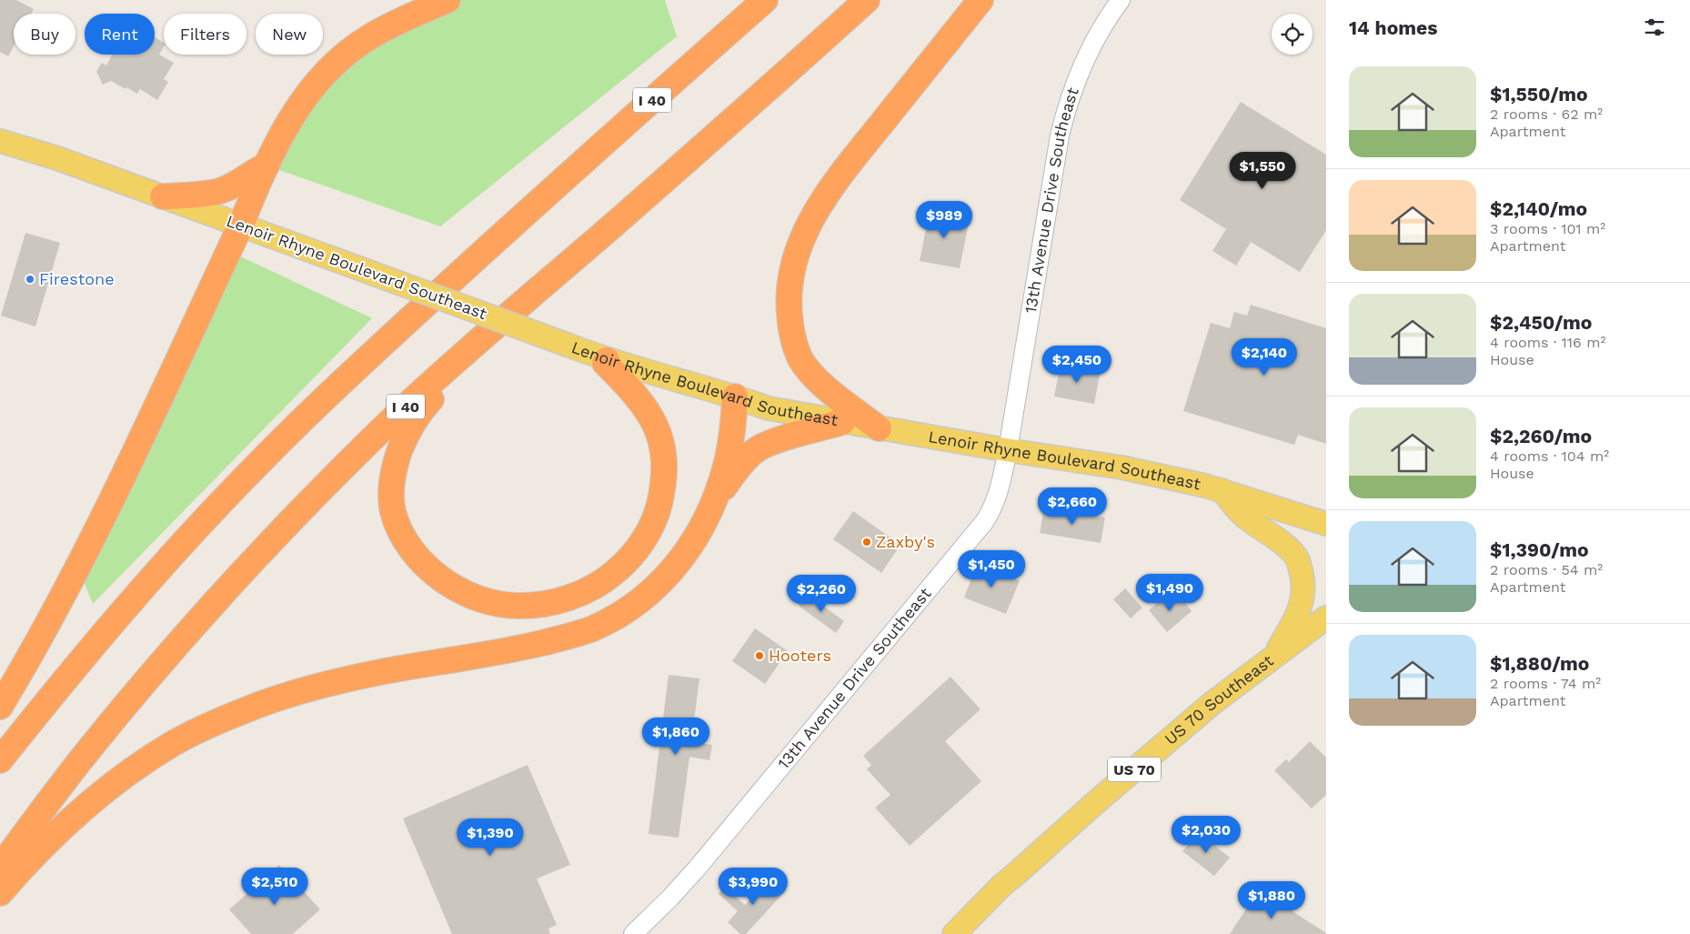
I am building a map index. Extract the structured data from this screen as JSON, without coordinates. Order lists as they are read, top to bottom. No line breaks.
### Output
{"streets":{"highway":["I 40"],"main road":["Lenoir Rhyne Boulevard Southeast","US 70 Southeast","US 70"],"street":["13th Avenue Drive Southeast"]},"crossings":[["13th Avenue Drive Southeast","Lenoir Rhyne Boulevard Southeast"]],"places":["Firestone","Zaxby's","Hooters"],"page":{"heading":"14 homes","chip":["Buy","Rent","Filters","New"],"list":[{"name":"$1,550/mo","note":"2 rooms · 62 m² · Apartment"},{"name":"$2,140/mo","note":"3 rooms · 101 m² · Apartment"},{"name":"$2,450/mo","note":"4 rooms · 116 m² · House"},{"name":"$2,260/mo","note":"4 rooms · 104 m² · House"},{"name":"$1,390/mo","note":"2 rooms · 54 m² · Apartment"},{"name":"$1,880/mo","note":"2 rooms · 74 m² · Apartment"}],"price":["$1,550","$989","$2,140","$2,450","$2,660","$1,450","$1,490","$2,260","$1,860","$2,030","$1,390","$2,510","$3,990","$1,880"]}}
